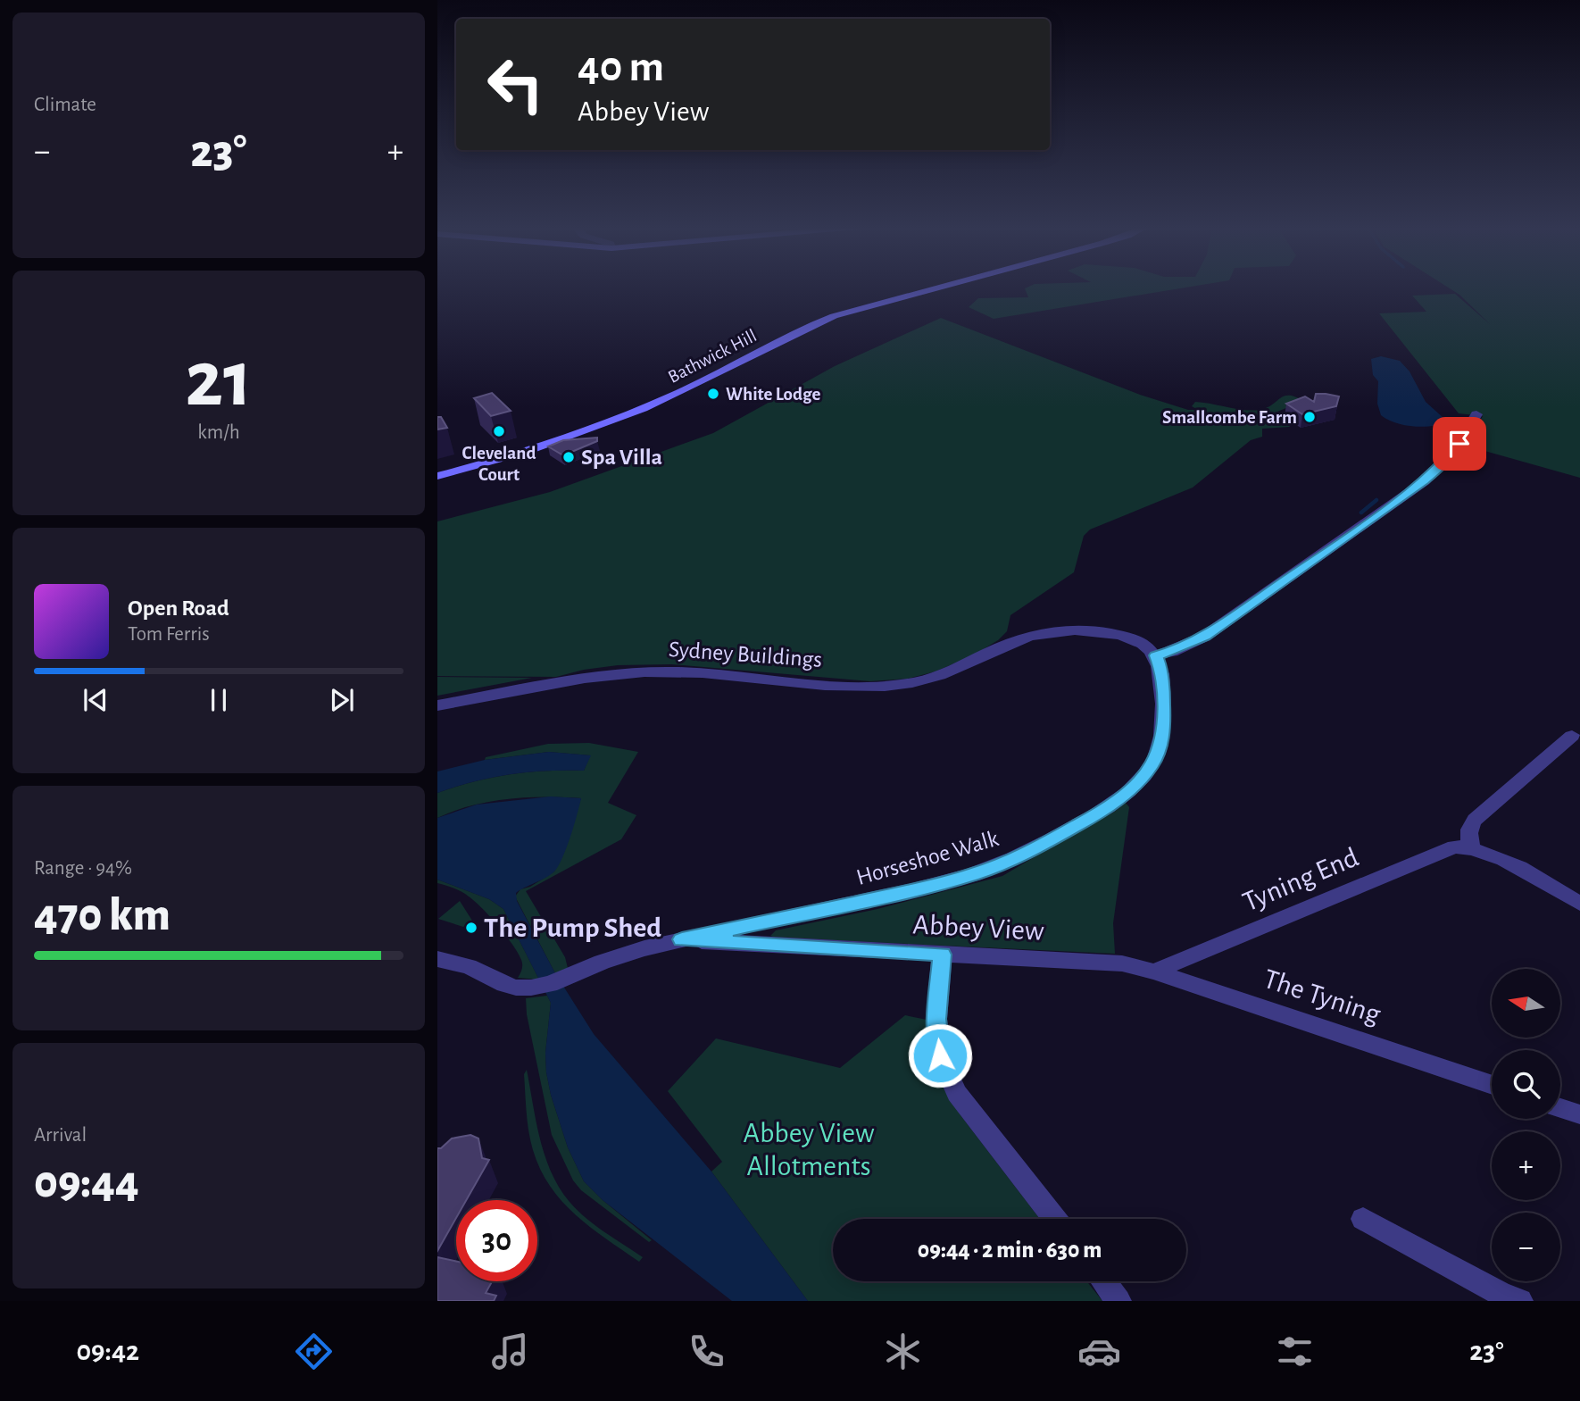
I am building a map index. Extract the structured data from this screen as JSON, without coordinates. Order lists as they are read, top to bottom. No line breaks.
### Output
{"streets":{"street":["Bathwick Hill","Sydney Buildings","Horseshoe Walk","Tyning End","Abbey View","The Tyning"]},"crossings":[["Sydney Buildings","Horseshoe Walk"],["Horseshoe Walk","Abbey View"],["Tyning End","The Tyning"],["Abbey View","The Tyning"]],"parks":["Abbey View Allotments"],"places":["White Lodge","Smallcombe Farm","Cleveland Court","Spa Villa","The Pump Shed"],"north":"left","page":{"tile":["Climate",["21","km/h"],["Range · 94%","470 km"],["Arrival","09:44"]],"turn":["40 m","Abbey View"],"heat":["−","23°","+"],"song":["Open Road","Tom Ferris"],"map_buttons":["+","−"],"limit":"30","trip":"09:44 · 2 min · 630 m","tabs":["09:42","23°"]}}
